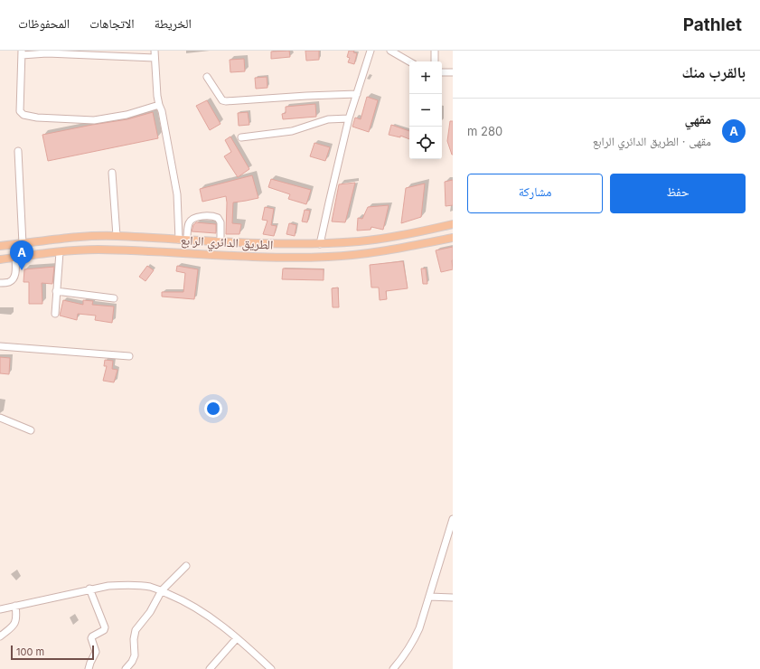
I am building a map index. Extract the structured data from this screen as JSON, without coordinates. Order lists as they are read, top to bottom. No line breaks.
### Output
{"streets":{"main road":["الطريق الدائري الرابع"]},"scale_bar":"100 m","page":{"header":"Pathlet","nav":["الخريطة","الاتجاهات","المحفوظات"],"heading":"بالقرب منك","map_buttons":["+","−"],"list":[{"mark":"A","name":"مقهي","note":"مقهى · الطريق الدائري الرابع","value":"280 m"}],"buttons":["حفظ","مشاركة"],"pins":"A","scale":"100 m"}}
